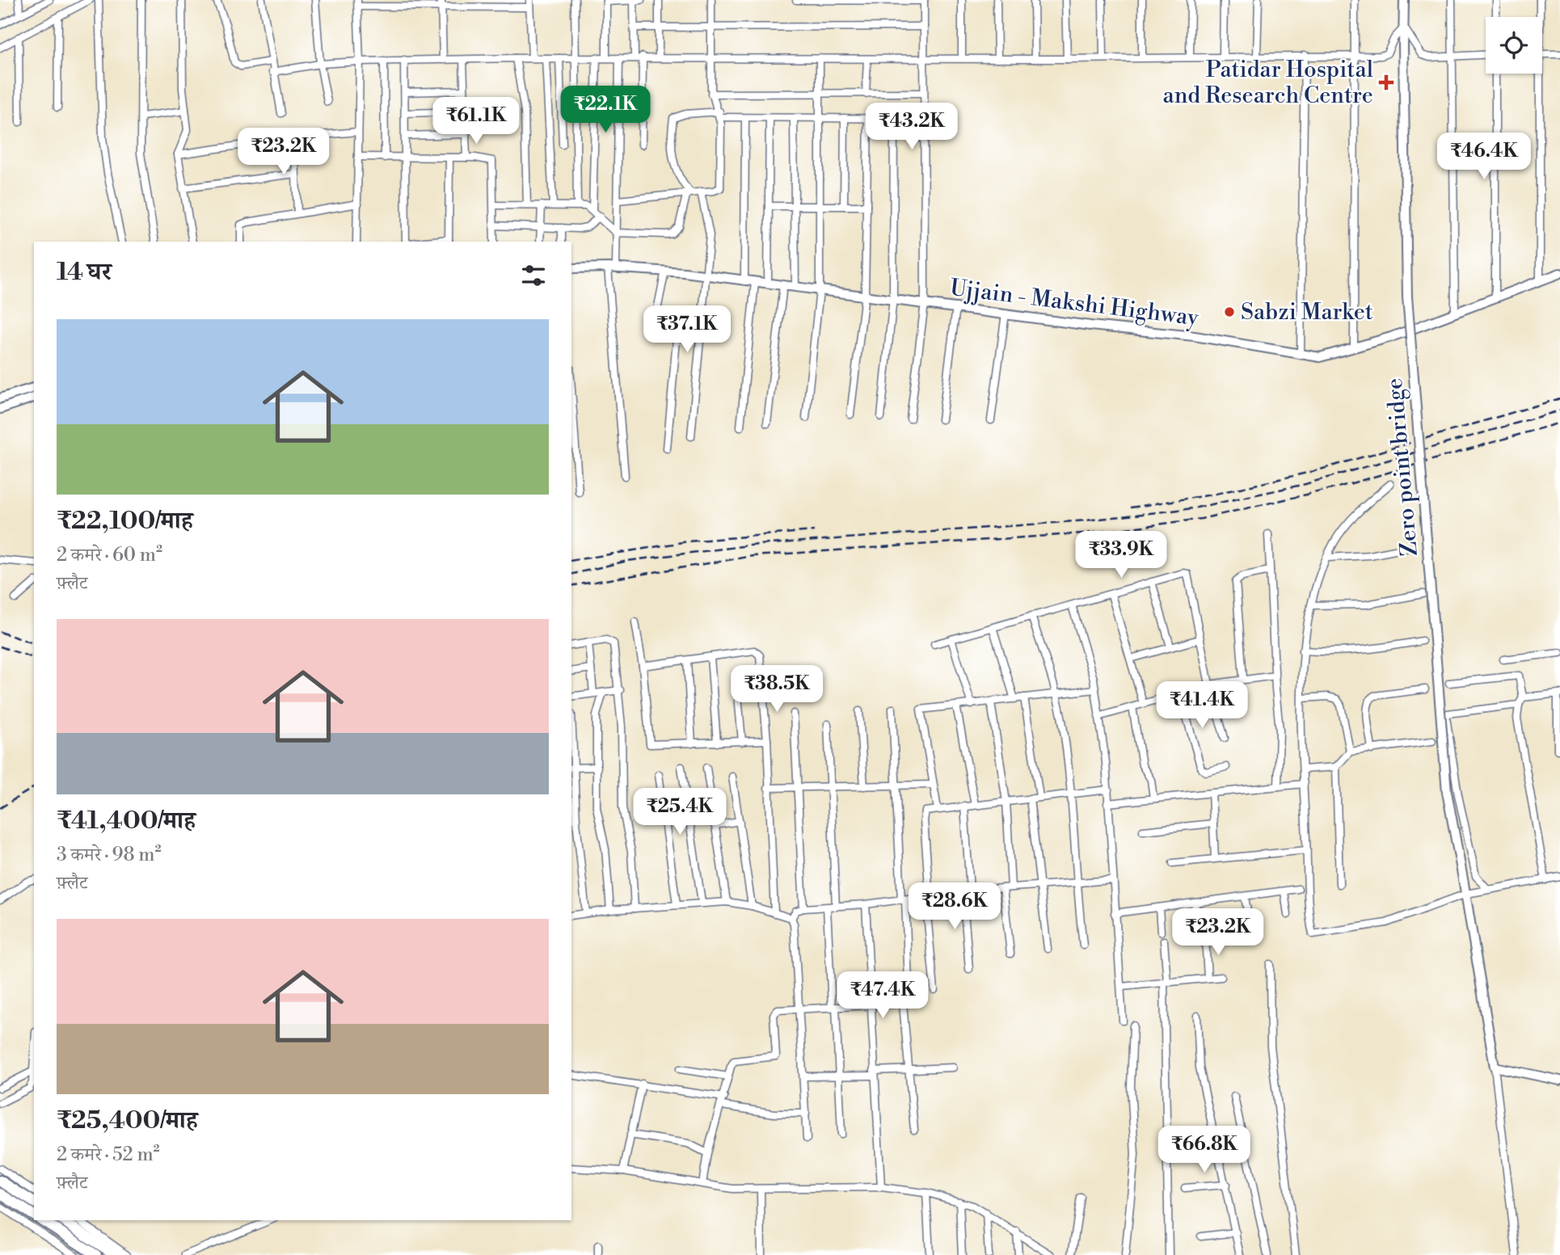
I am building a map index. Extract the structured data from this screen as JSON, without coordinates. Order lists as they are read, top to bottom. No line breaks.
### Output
{"streets":{"street":["Ujjain - Makshi Highway","Zero point bridge"]},"places":{"health":["Patidar Hospital and Research Centre"],"other":["Sabzi Market"]},"page":{"price":["₹22.1K","₹61.1K","₹43.2K","₹23.2K","₹46.4K","₹37.1K","₹33.9K","₹38.5K","₹41.4K","₹25.4K","₹28.6K","₹23.2K","₹47.4K","₹66.8K"],"heading":"14 घर","list":[{"name":"₹22,100/माह","note":"2 कमरे · 60 m² · फ़्लैट"},{"name":"₹41,400/माह","note":"3 कमरे · 98 m² · फ़्लैट"},{"name":"₹25,400/माह","note":"2 कमरे · 52 m² · फ़्लैट"}]}}
